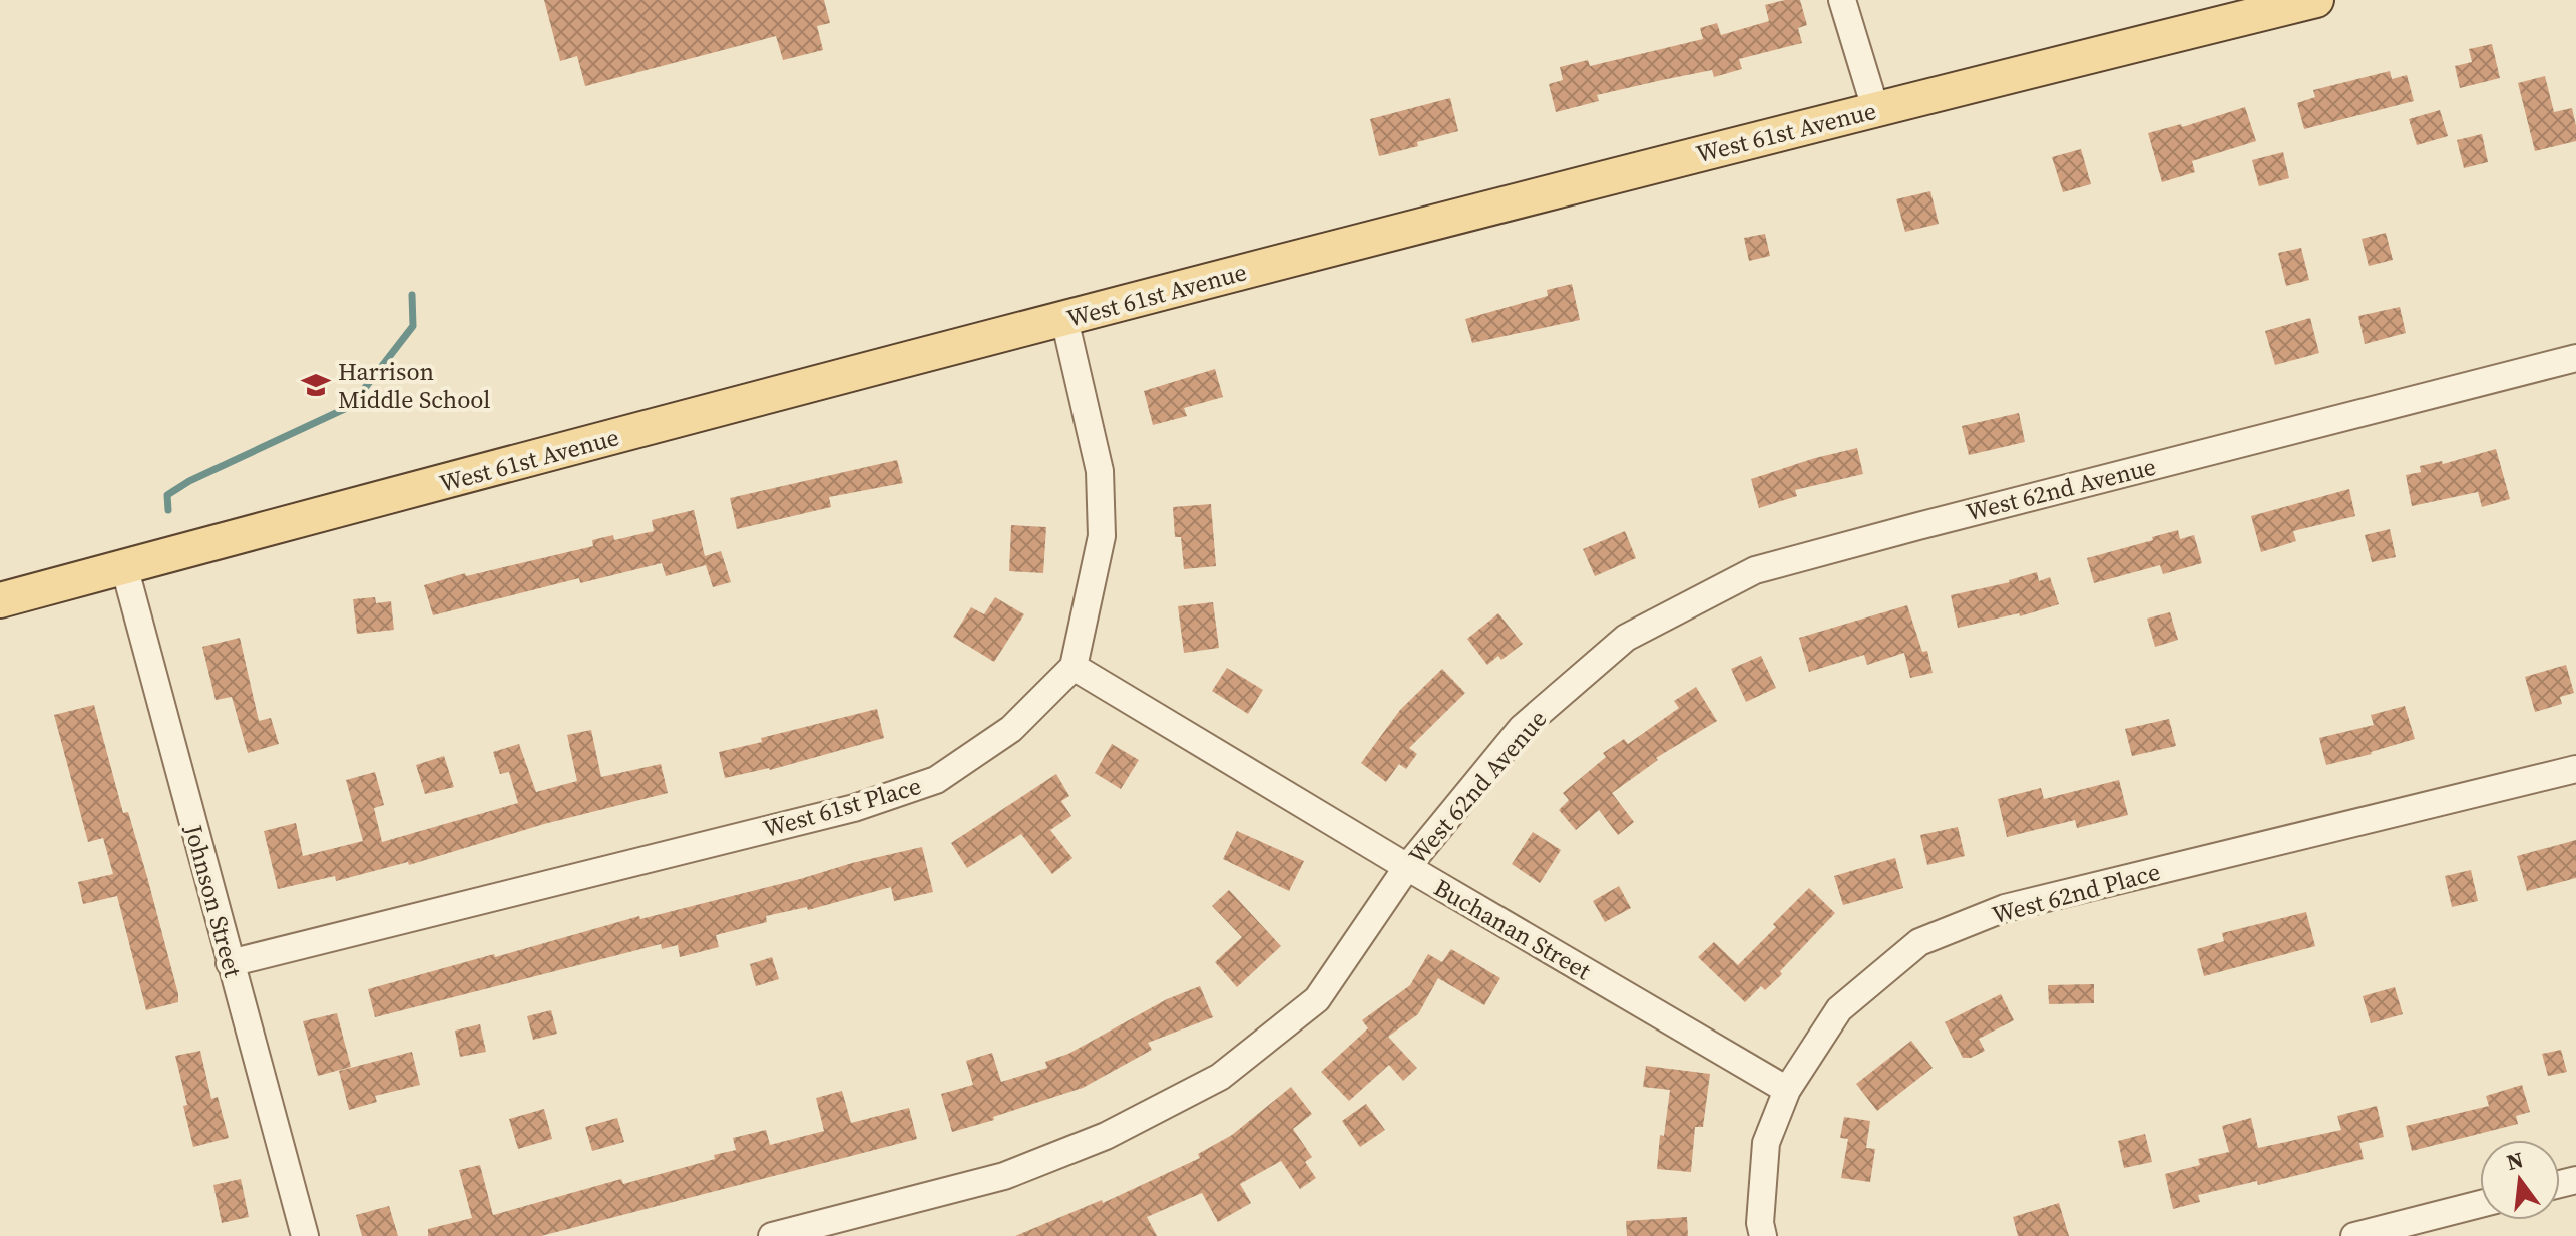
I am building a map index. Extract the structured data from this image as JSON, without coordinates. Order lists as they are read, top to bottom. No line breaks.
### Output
{"streets":{"main road":["West 61st Avenue"],"street":["West 62nd Avenue","West 61st Place","West 62nd Place","Johnson Street","Buchanan Street"]},"crossings":[["West 61st Avenue","Johnson Street"],["West 62nd Avenue","Buchanan Street"],["West 61st Place","Johnson Street"],["West 61st Place","Buchanan Street"],["West 62nd Place","Buchanan Street"]],"places":{"school or university":["Harrison Middle School"]},"north":"top"}
